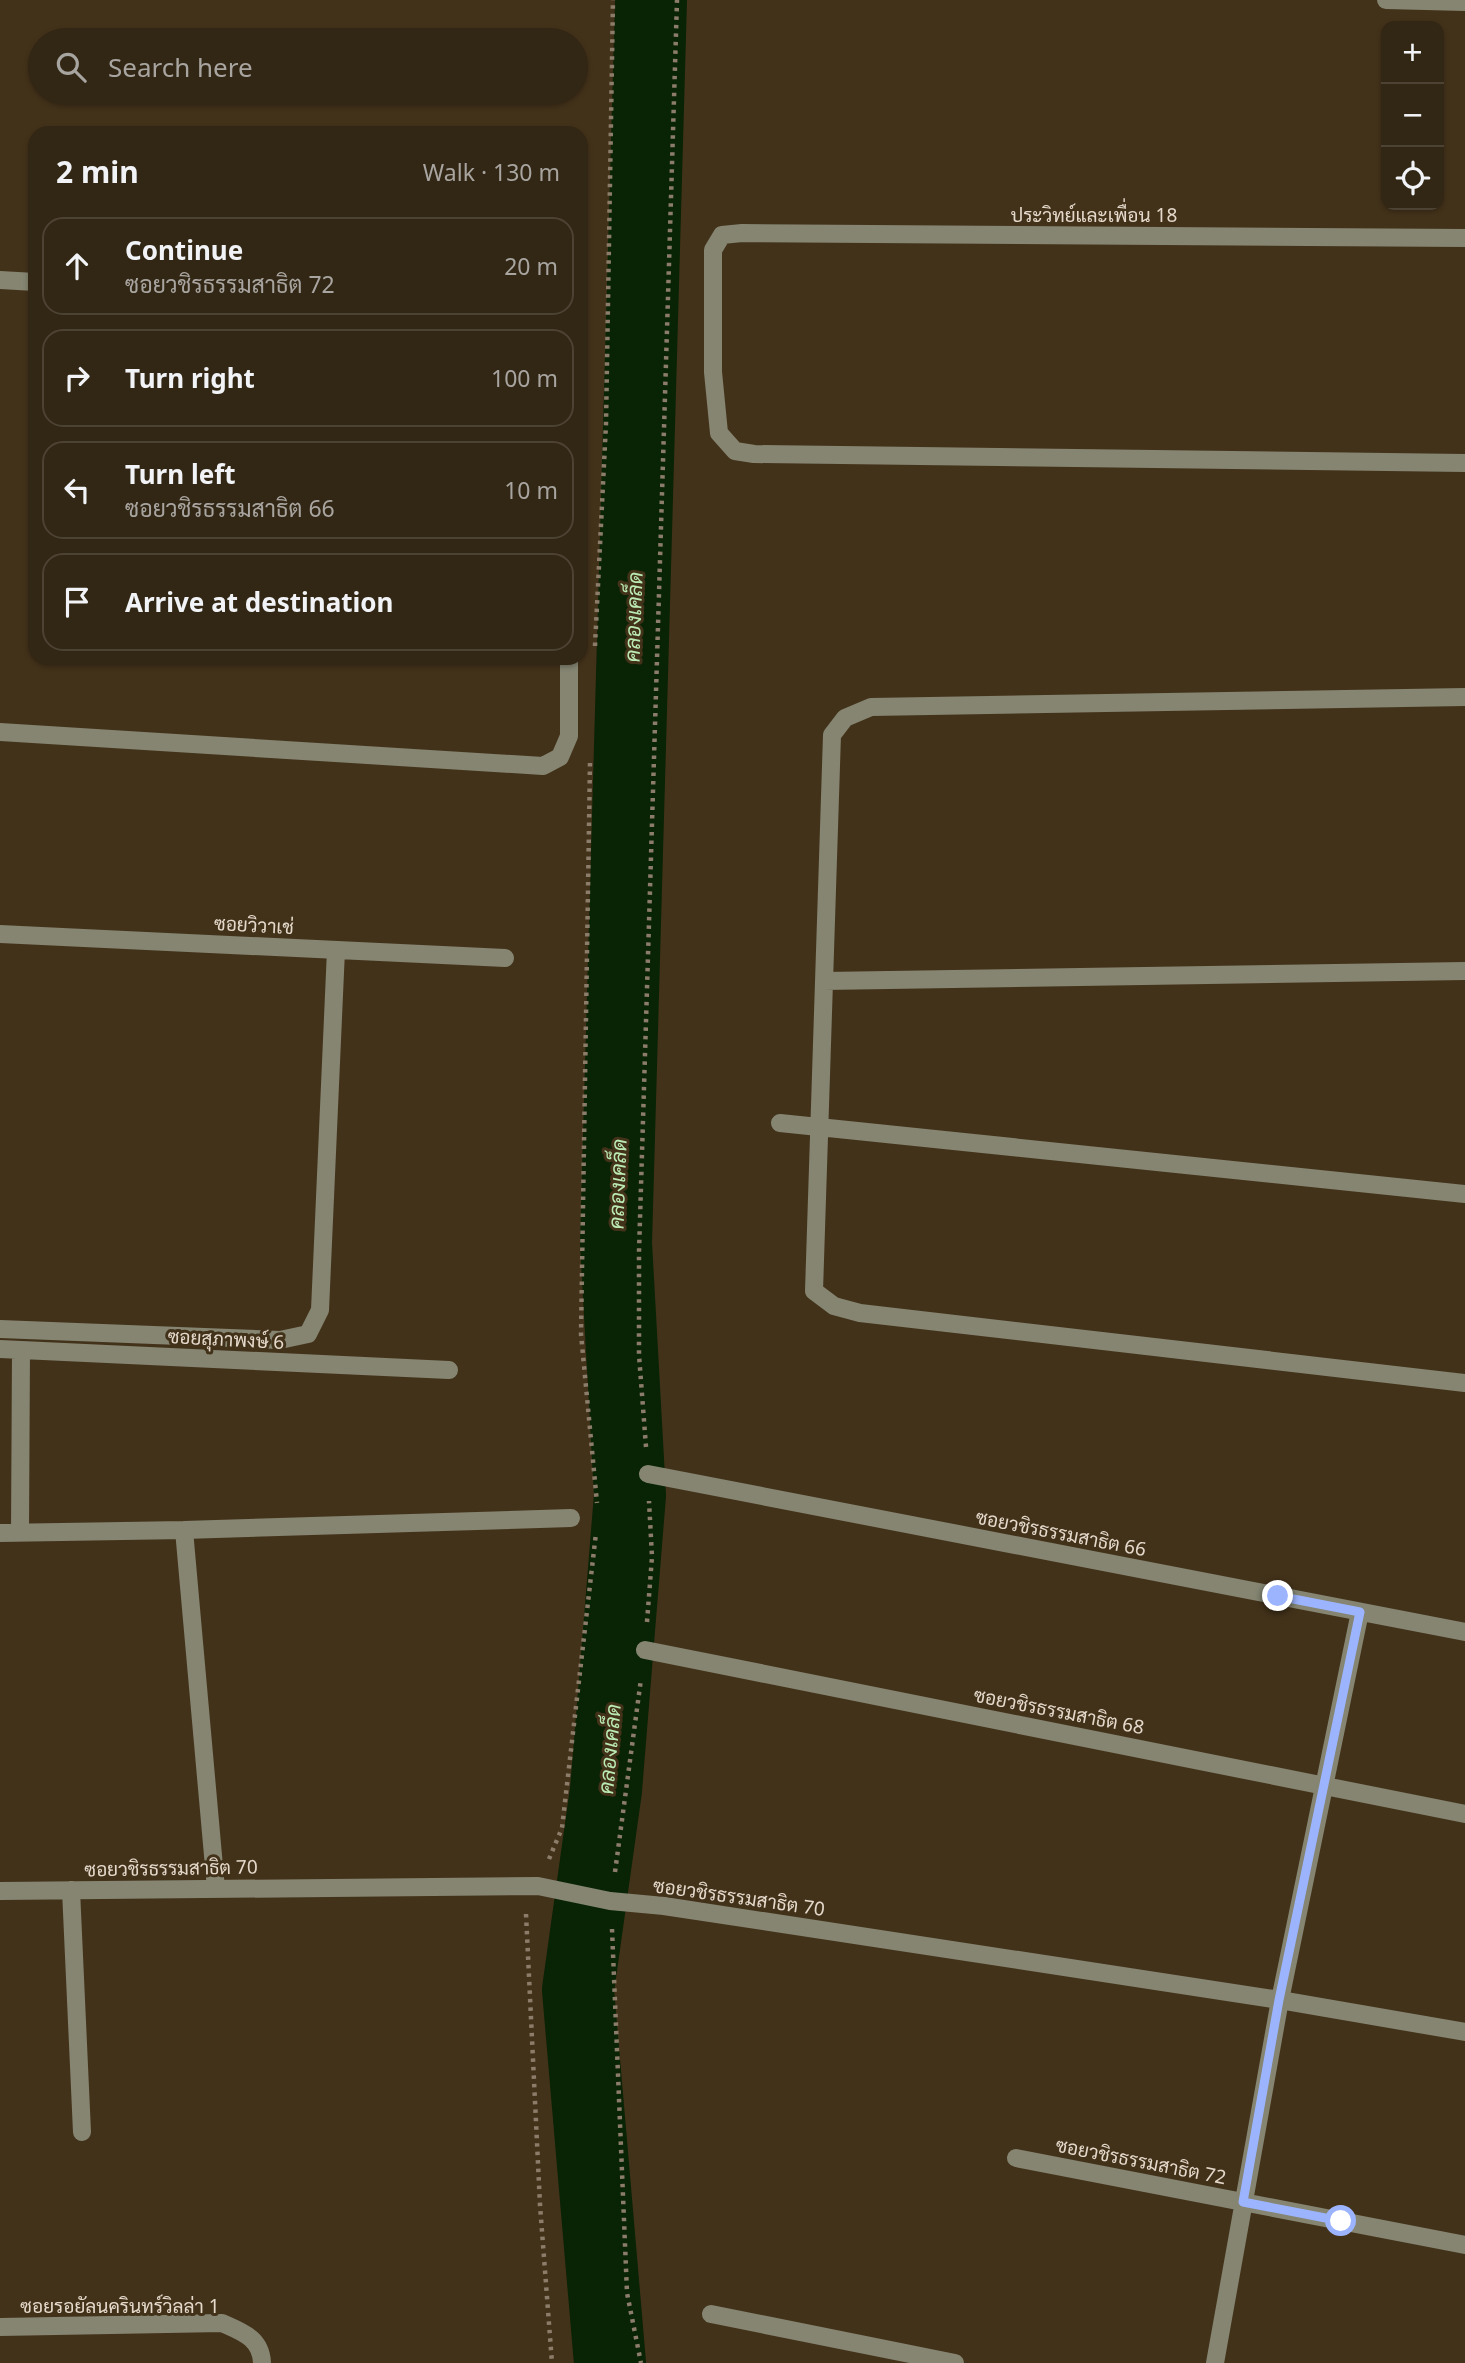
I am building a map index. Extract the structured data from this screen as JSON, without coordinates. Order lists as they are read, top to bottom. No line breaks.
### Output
{"streets":{"street":["ประวิทย์และเพื่อน 18","ซอยวิวาเช่","ซอยสุภาพงษ์ 6","ซอยวชิรธรรมสาธิต 66","ซอยวชิรธรรมสาธิต 68","ซอยวชิรธรรมสาธิต 70","ซอยวชิรธรรมสาธิต 72","ซอยรอยัลนครินทร์วิลล่า 1"]},"water":["คลองเคล็ด"],"page":{"map_buttons":["+","−"],"search":"Search here","heading":["2 min","Walk · 130 m"],"list":[["Continue","ซอยวชิรธรรมสาธิต 72","20 m"],["Turn right","100 m"],["Turn left","ซอยวชิรธรรมสาธิต 66","10 m"],"Arrive at destination"]}}
